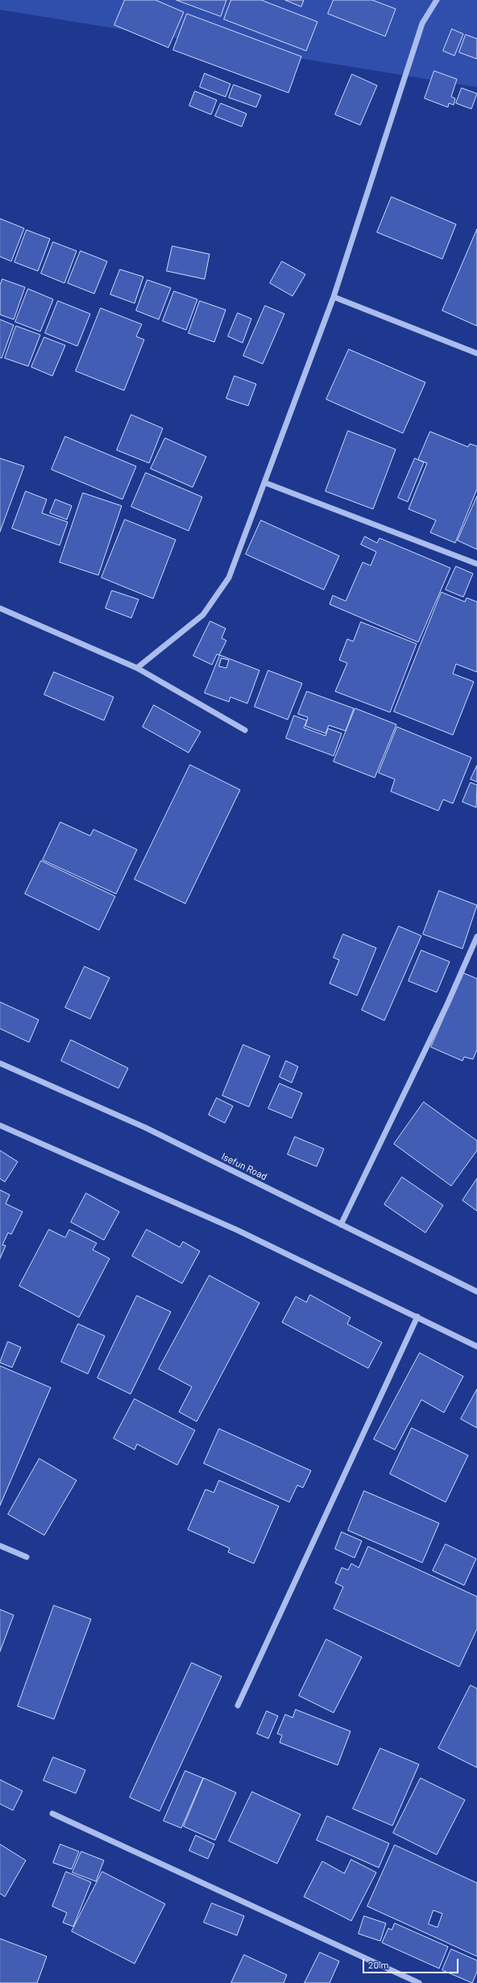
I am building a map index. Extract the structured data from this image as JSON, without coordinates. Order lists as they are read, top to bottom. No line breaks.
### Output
{"streets":{"street":["Isefun Road"]},"scale_bar":"20 m"}
